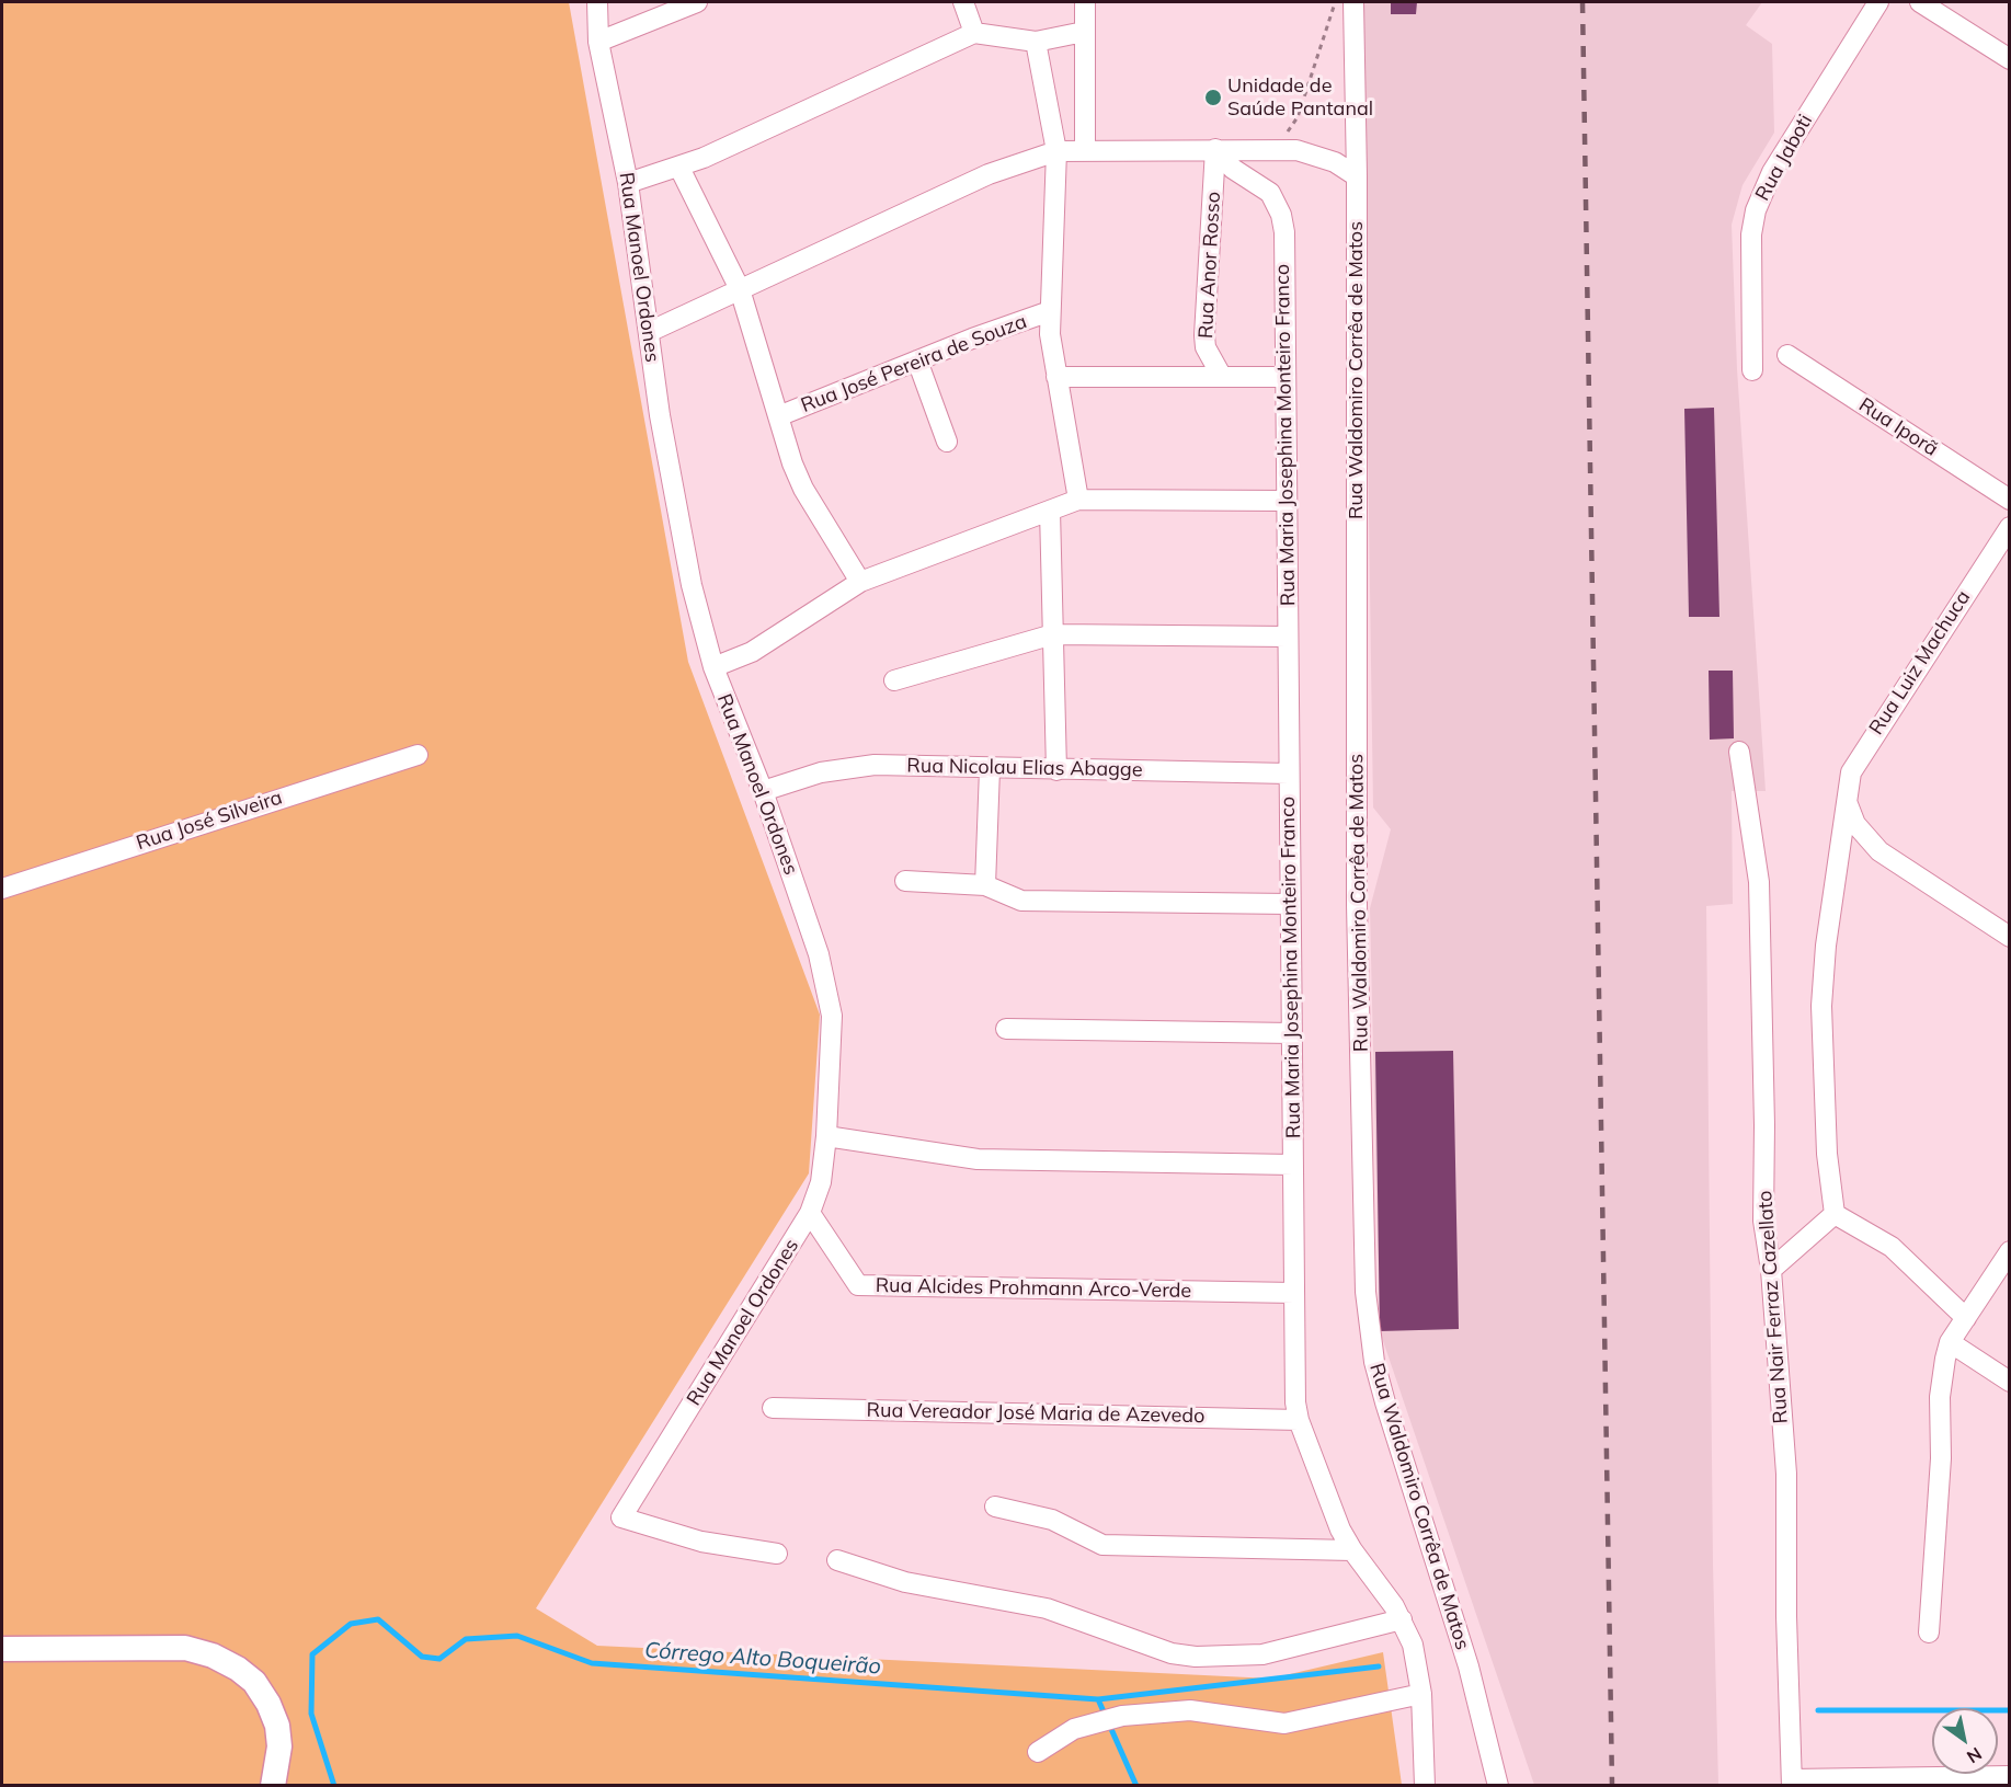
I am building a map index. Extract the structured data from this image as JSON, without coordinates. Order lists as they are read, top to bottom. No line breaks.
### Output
{"streets":{"street":["Rua Jaboti","Rua Anor Rosso","Rua Manoel Ordones","Rua José Pereira de Souza","Rua Waldomiro Corrêa de Matos","Rua Iporã","Rua Maria Josephina Monteiro Franco","Rua Luiz Machuca","Rua Nicolau Elias Abagge","Rua José Silveira","Rua Alcides Prohmann Arco-Verde","Rua Nair Ferraz Cazellato","Rua Vereador José Maria de Azevedo"]},"crossings":[["Rua Anor Rosso","Rua Maria Josephina Monteiro Franco"],["Rua Manoel Ordones","Rua Nicolau Elias Abagge"],["Rua Manoel Ordones","Rua Alcides Prohmann Arco-Verde"],["Rua Maria Josephina Monteiro Franco","Rua Nicolau Elias Abagge"],["Rua Maria Josephina Monteiro Franco","Rua Alcides Prohmann Arco-Verde"],["Rua Maria Josephina Monteiro Franco","Rua Vereador José Maria de Azevedo"]],"water":["Córrego Alto Boqueirão"],"places":["Unidade de Saúde Pantanal"],"north":"bottom right"}
